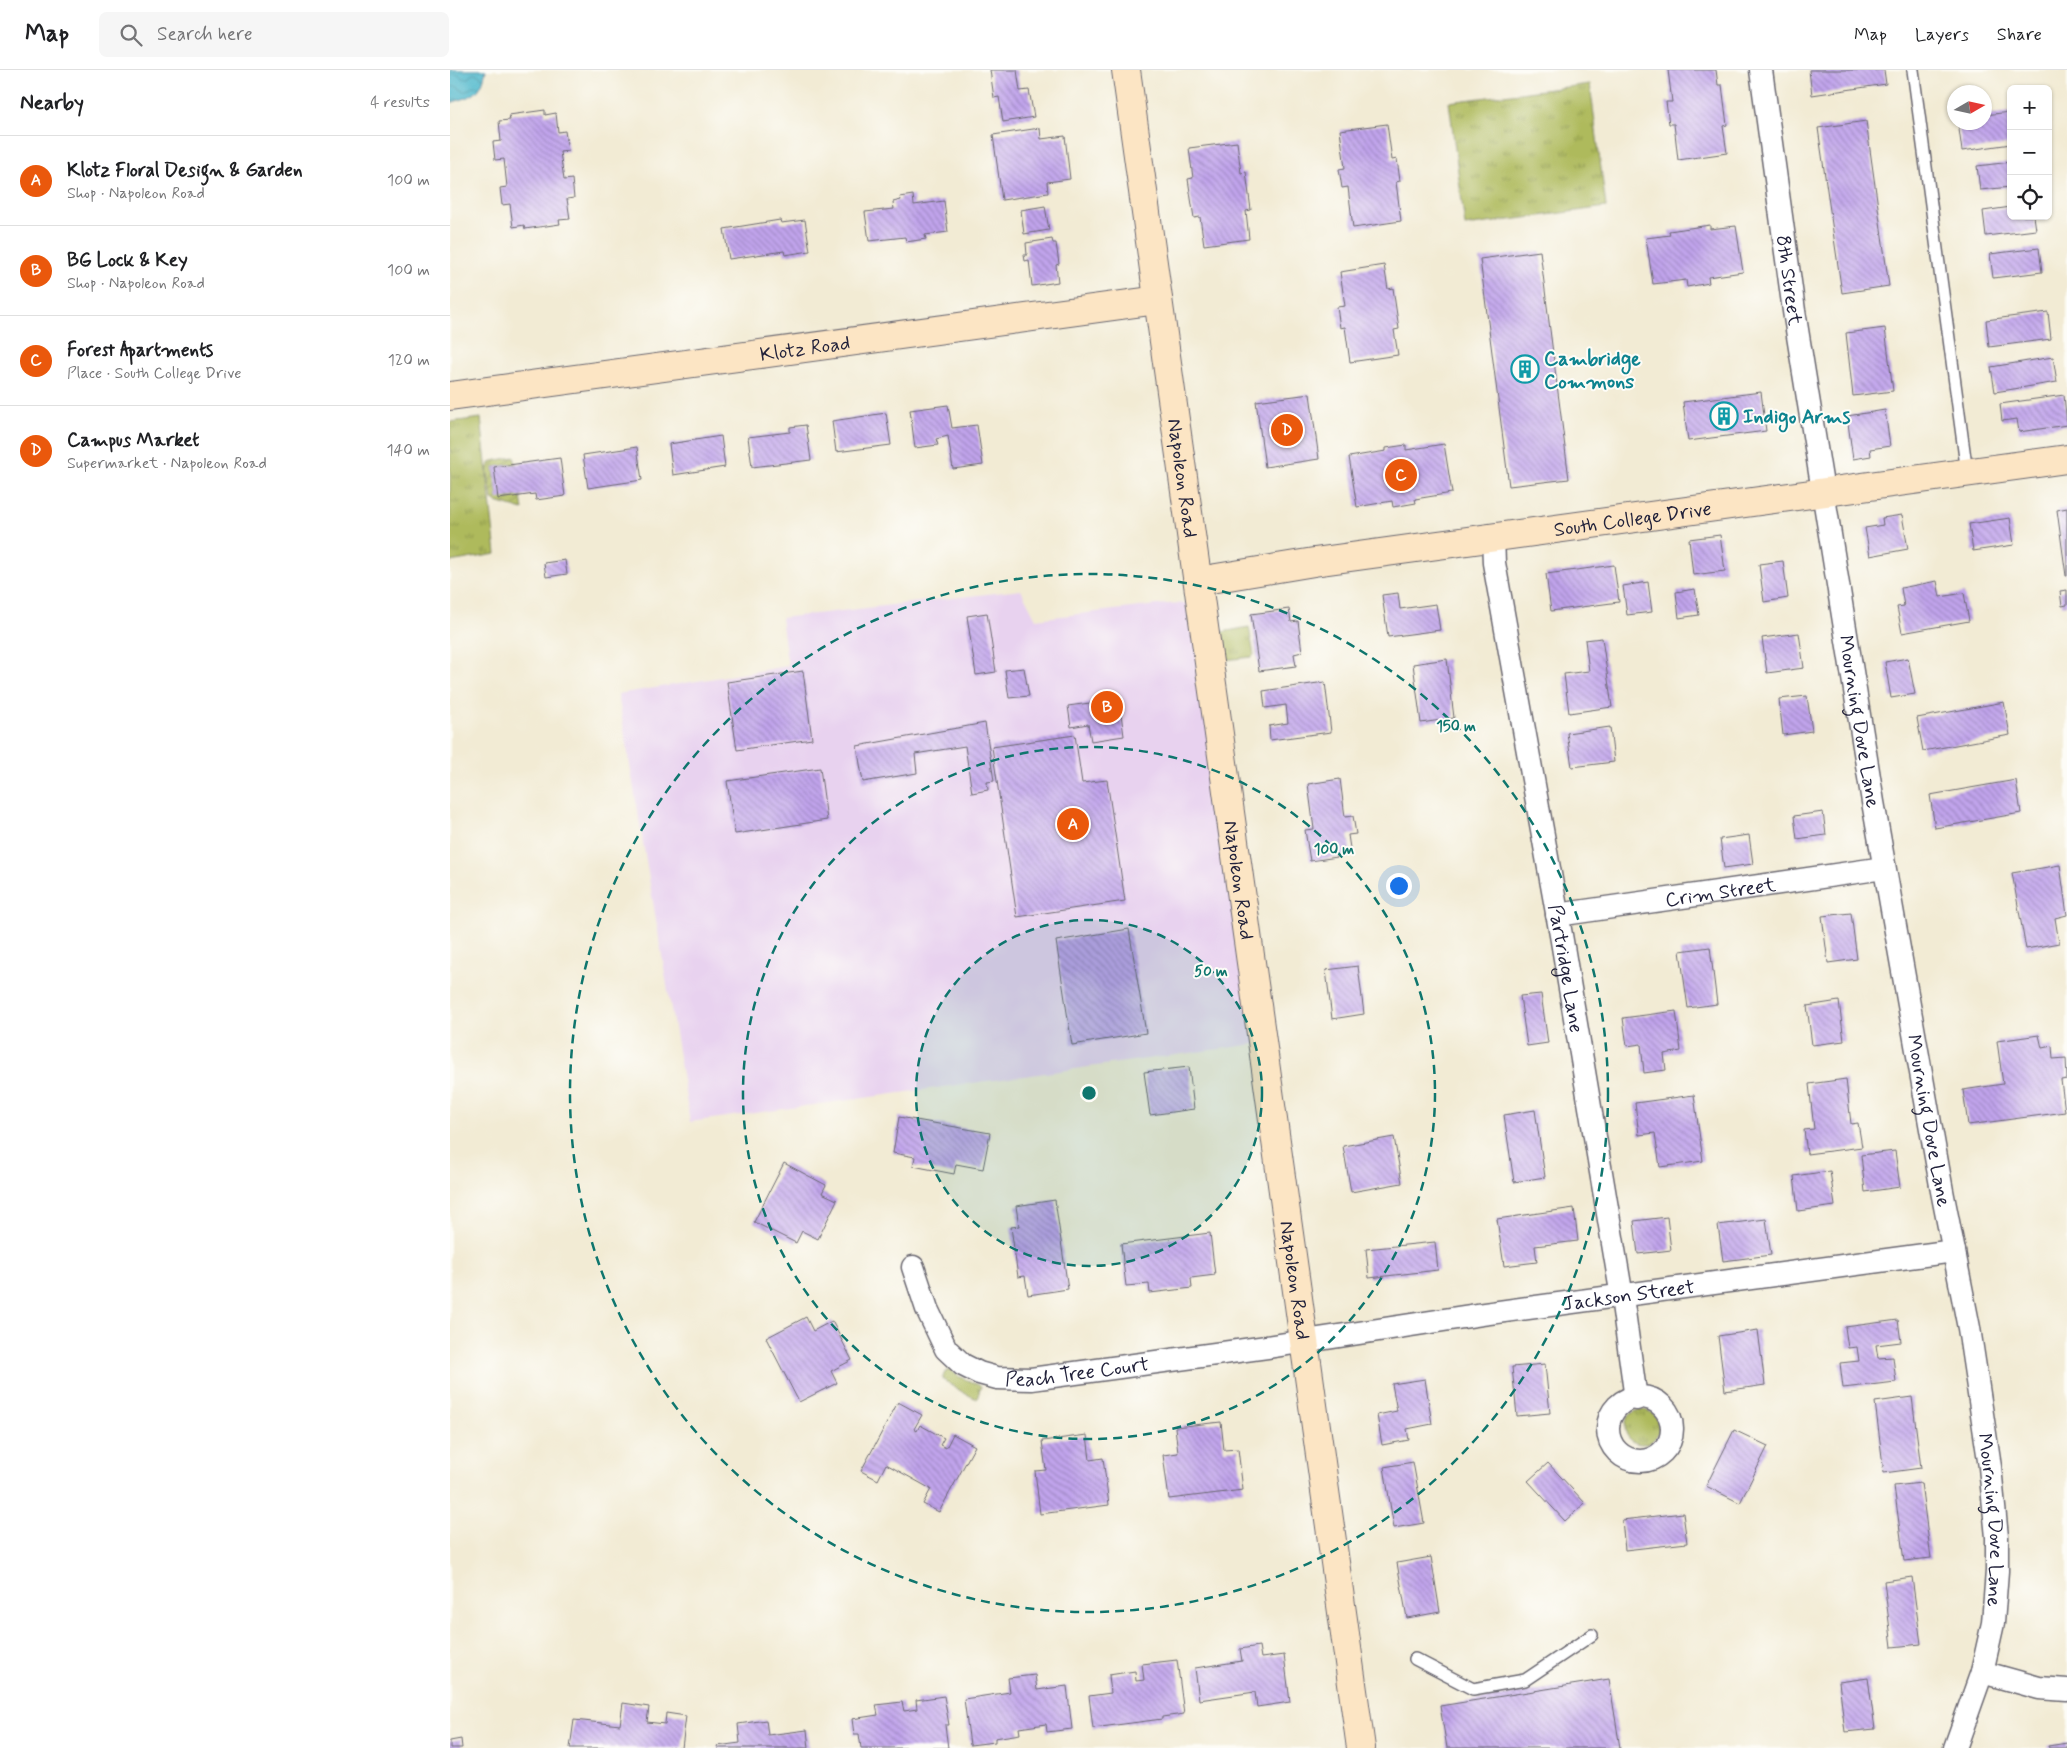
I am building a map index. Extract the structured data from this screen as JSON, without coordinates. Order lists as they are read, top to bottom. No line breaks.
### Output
{"streets":{"main road":["Klotz Road","Napoleon Road","South College Drive"],"street":["8th Street","Mourning Dove Lane","Crim Street","Partridge Lane","Jackson Street","Peach Tree Court"]},"crossings":[["8th Street","South College Drive"],["8th Street","Mourning Dove Lane"],["Klotz Road","Napoleon Road"],["Napoleon Road","South College Drive"],["Napoleon Road","Jackson Street"],["Napoleon Road","Peach Tree Court"],["South College Drive","Mourning Dove Lane"],["South College Drive","Partridge Lane"],["Mourning Dove Lane","Crim Street"],["Mourning Dove Lane","Jackson Street"],["Crim Street","Partridge Lane"],["Partridge Lane","Jackson Street"],["Jackson Street","Peach Tree Court"]],"places":{"building":["Cambridge Commons","Indigo Arms"]},"north":"right","page":{"header":"Map","search":"Search here","nav":["Map","Layers","Share"],"heading":["Nearby","4 results"],"map_buttons":["+","−"],"list":[{"mark":"A","name":"Klotz Floral Design & Garden","note":"Shop · Napoleon Road","value":"100 m"},{"mark":"B","name":"BG Lock & Key","note":"Shop · Napoleon Road","value":"100 m"},{"mark":"C","name":"Forest Apartments","note":"Place · South College Drive","value":"120 m"},{"mark":"D","name":"Campus Market","note":"Supermarket · Napoleon Road","value":"140 m"}],"pins":["D","C","B","A"]},"rings":["150 m","100 m","50 m"]}
